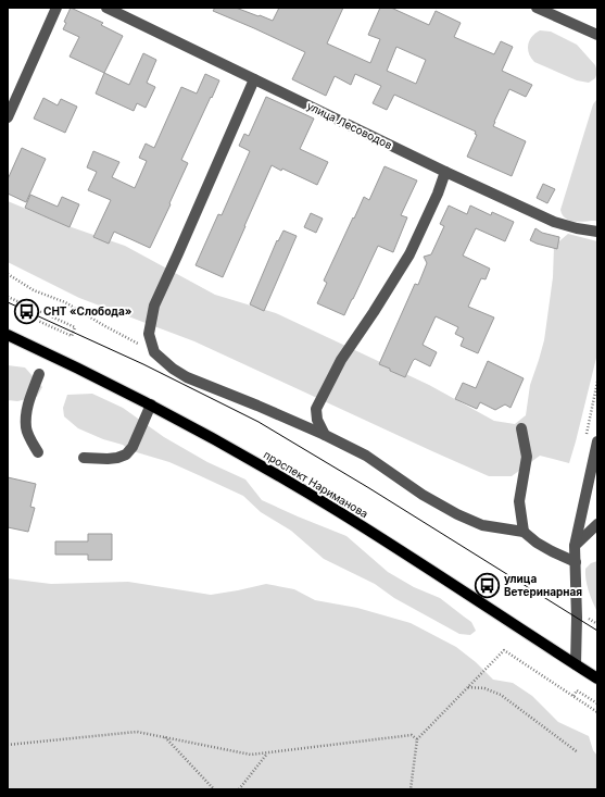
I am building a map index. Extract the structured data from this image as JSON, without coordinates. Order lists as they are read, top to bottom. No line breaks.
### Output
{"streets":{"main road":["проспект Нариманова"],"street":["улица Лесоводов"]},"places":{"bus stop":["СНТ «Слобода»","улица Ветеринарная"]}}
